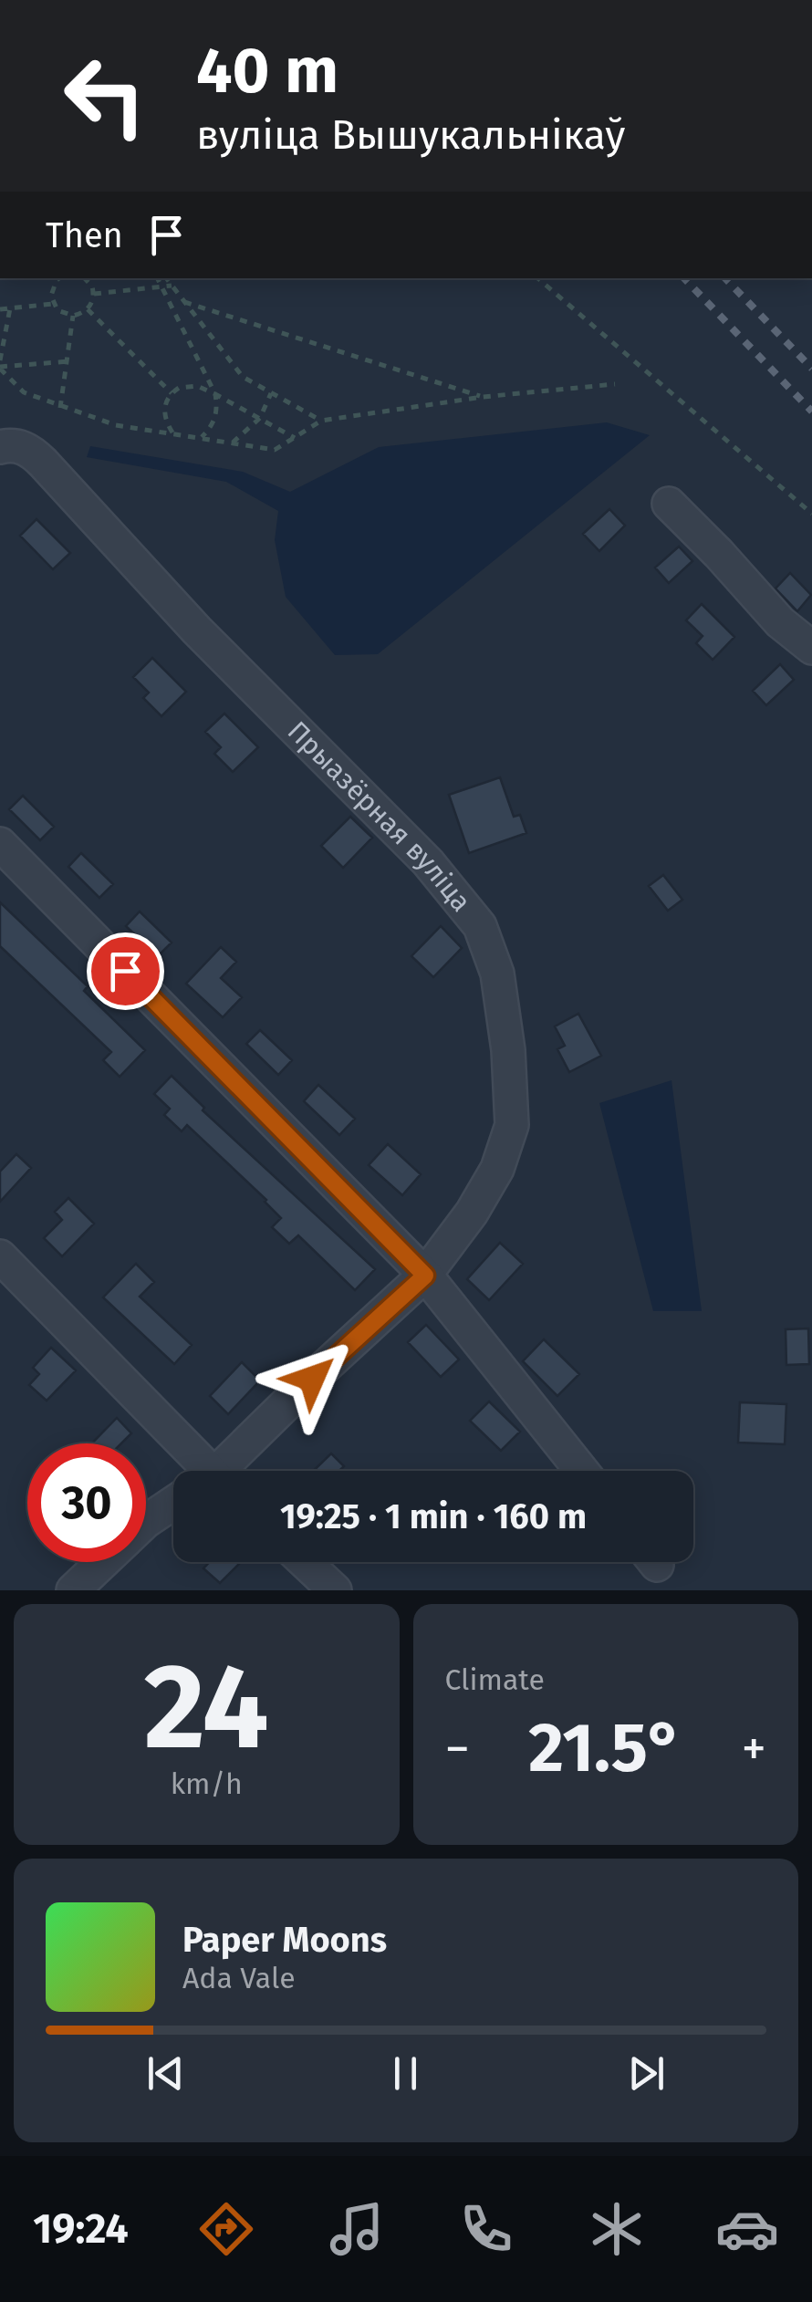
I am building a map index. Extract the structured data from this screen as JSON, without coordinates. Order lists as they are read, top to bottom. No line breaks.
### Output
{"streets":{"street":["Прыазёрная вуліца"]},"page":{"turn":["40 m","вуліца Вышукальнікаў"],"then":"Then","limit":"30","trip":"19:25 · 1 min · 160 m","tile":[["24","km/h"],"Climate"],"heat":["−","21.5°","+"],"song":["Paper Moons","Ada Vale"],"tabs":"19:24"}}
